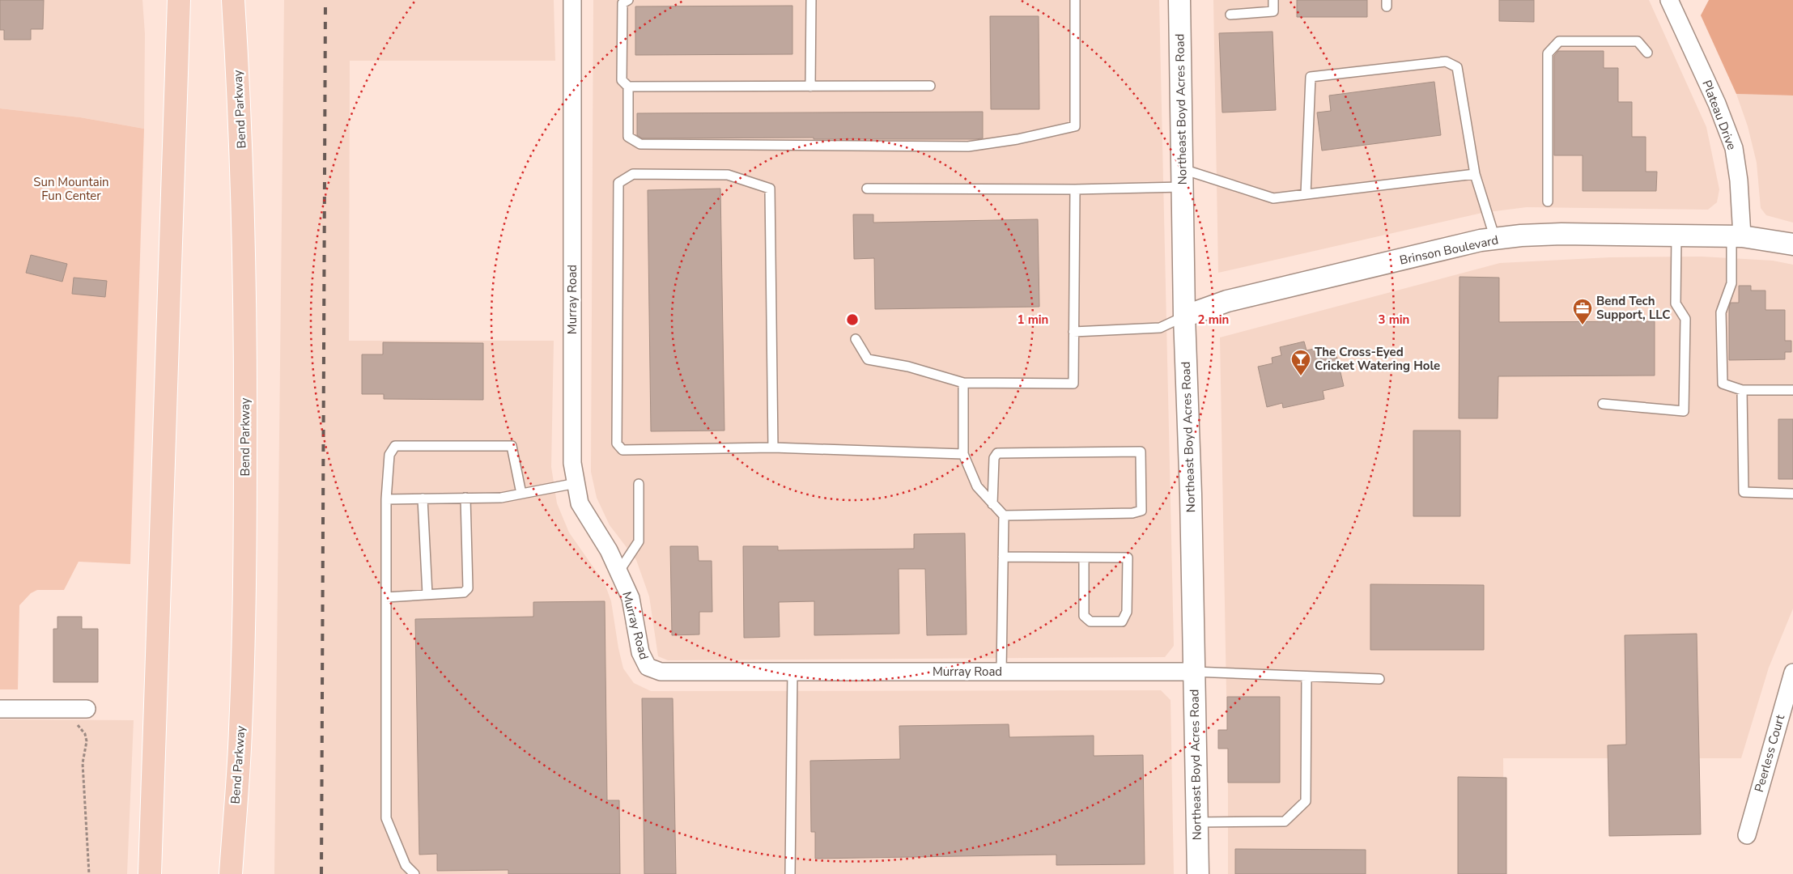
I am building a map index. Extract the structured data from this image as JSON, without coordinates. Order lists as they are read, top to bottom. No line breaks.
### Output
{"streets":{"highway":["Bend Parkway"],"street":["Northeast Boyd Acres Road","Plateau Drive","Brinson Boulevard","Murray Road","Peerless Court"]},"crossings":[["Northeast Boyd Acres Road","Brinson Boulevard"],["Northeast Boyd Acres Road","Murray Road"],["Plateau Drive","Brinson Boulevard"]],"parks":["Sun Mountain Fun Center"],"places":{"office":["Bend Tech Support, LLC"],"bar":["The Cross-Eyed Cricket Watering Hole"]},"rings":["1 min","2 min","3 min"]}
